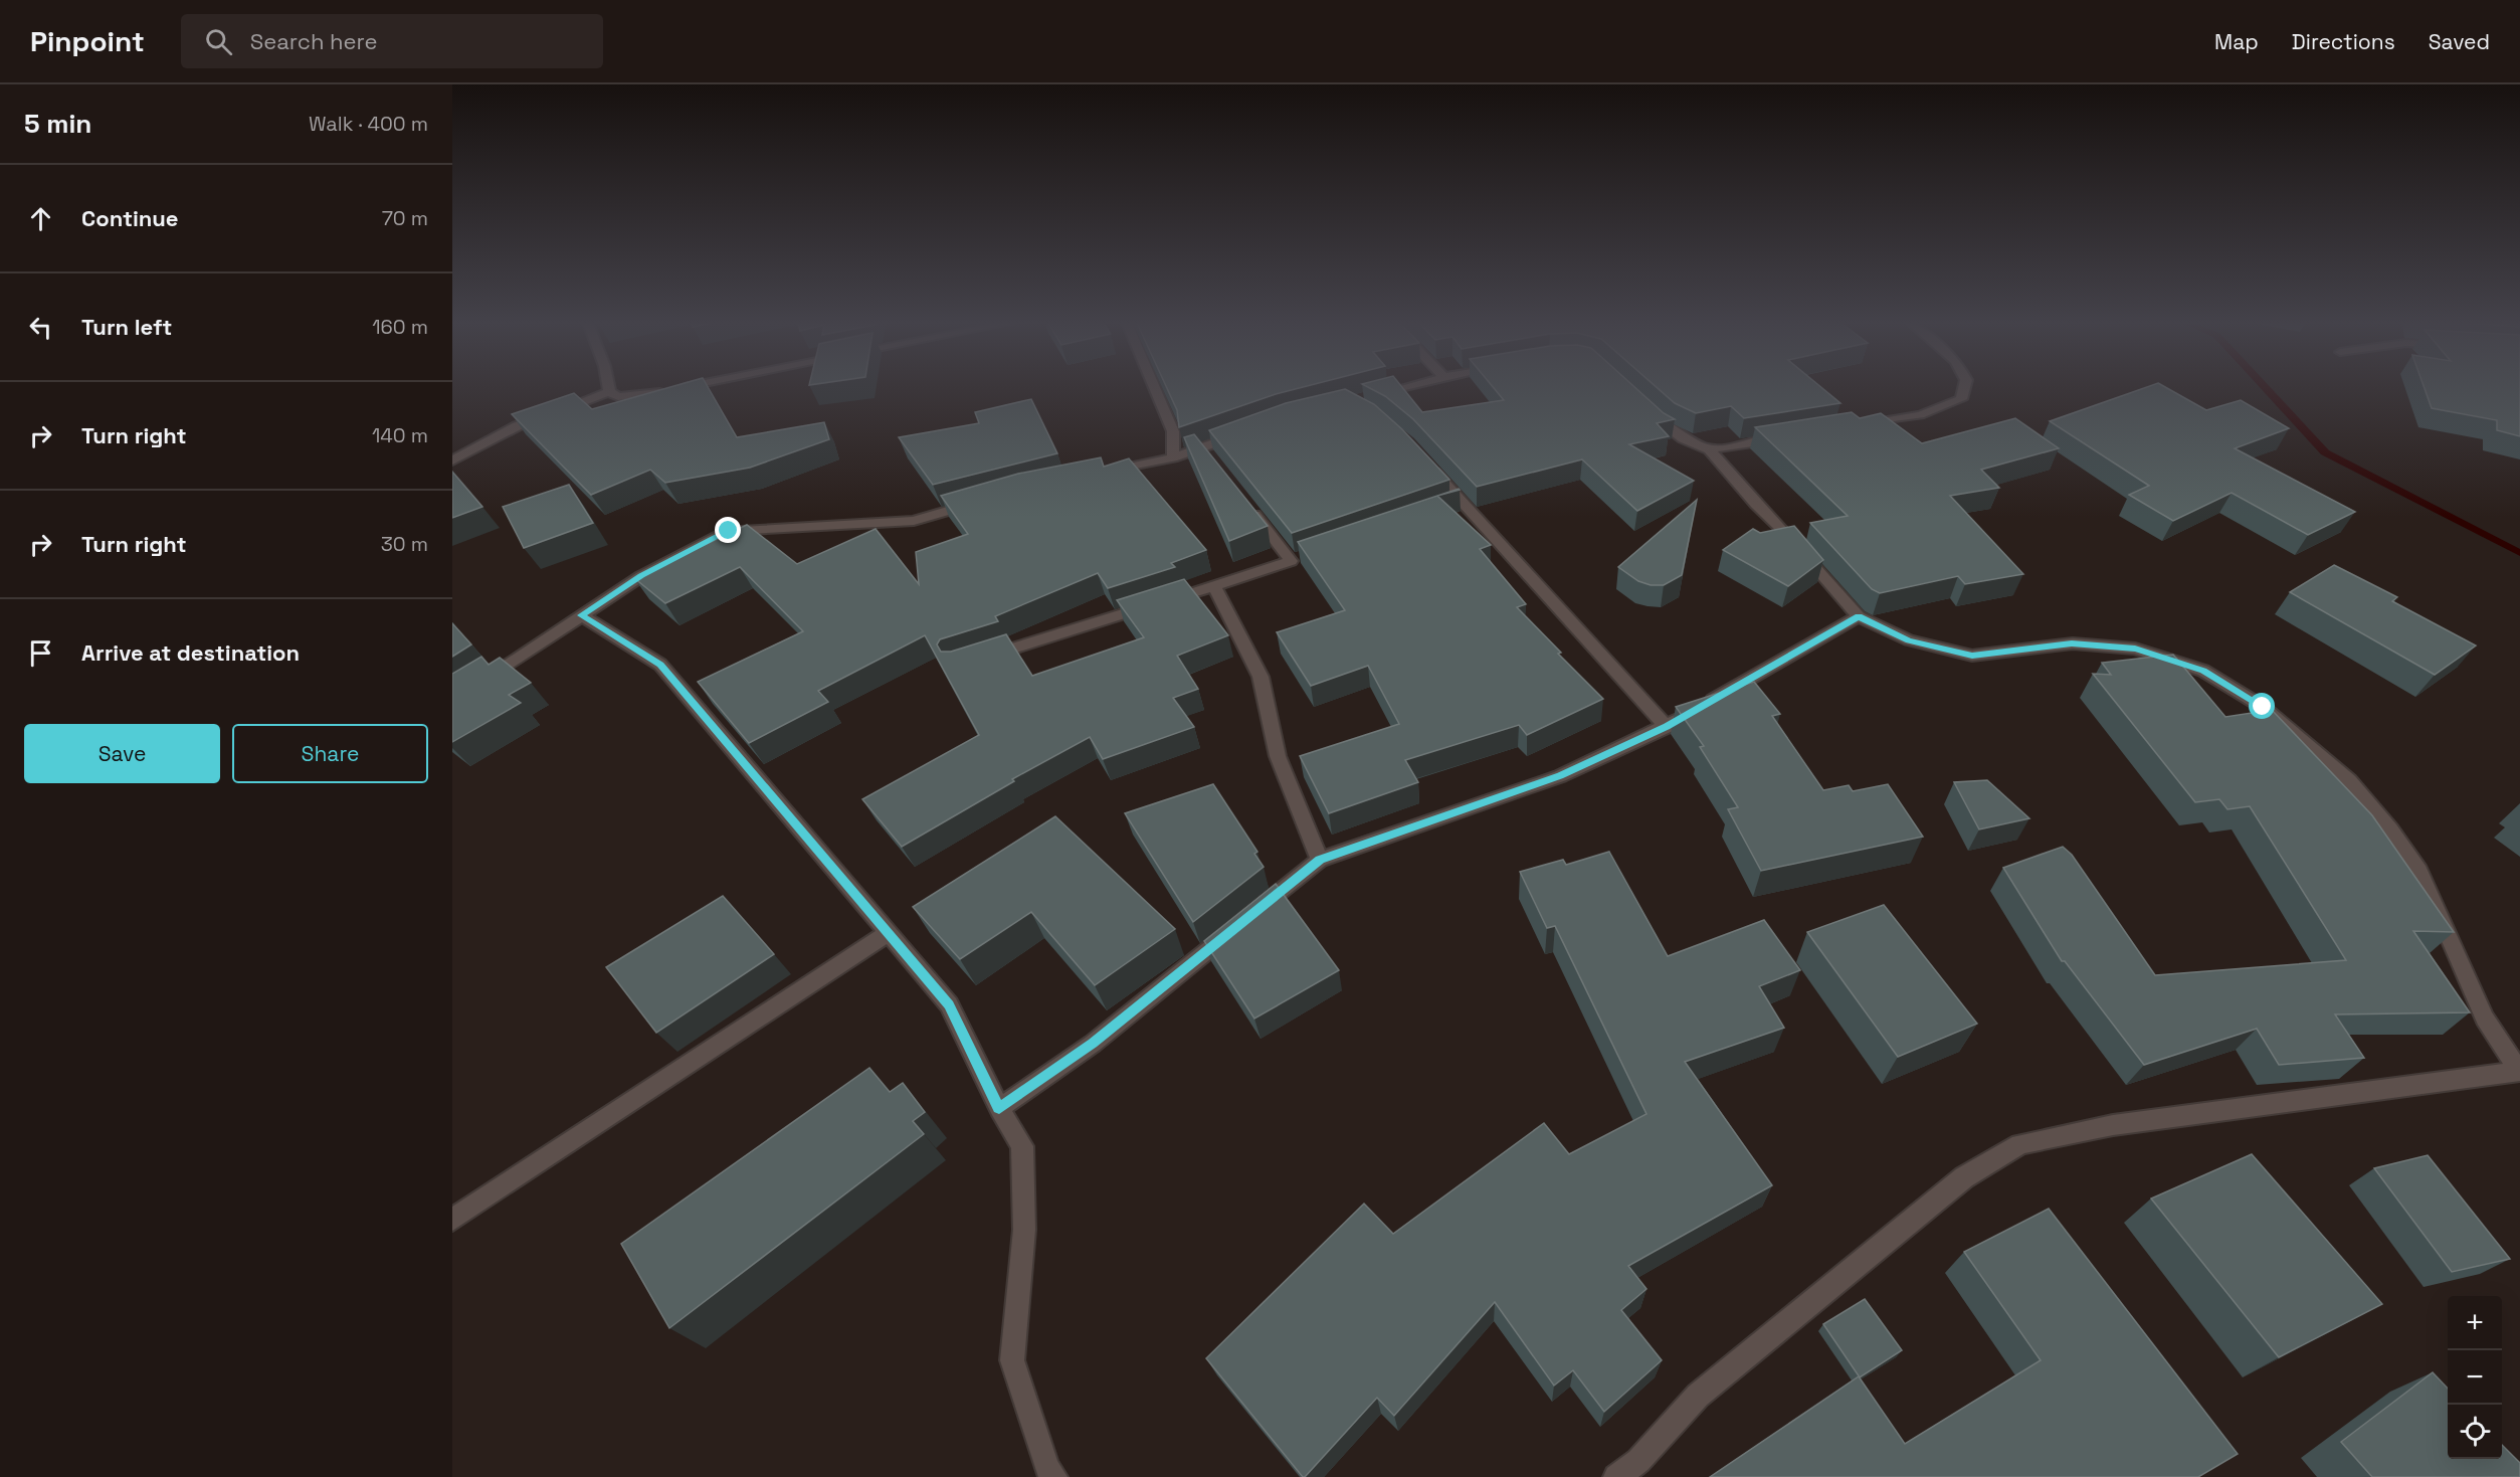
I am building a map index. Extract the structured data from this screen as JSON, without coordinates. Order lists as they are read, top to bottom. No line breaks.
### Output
{"page":{"header":"Pinpoint","search":"Search here","nav":["Map","Directions","Saved"],"heading":["5 min","Walk · 400 m"],"list":[["Continue","70 m"],["Turn left","160 m"],["Turn right","140 m"],["Turn right","30 m"],"Arrive at destination"],"buttons":["Save","Share"],"map_buttons":["+","−"]}}
